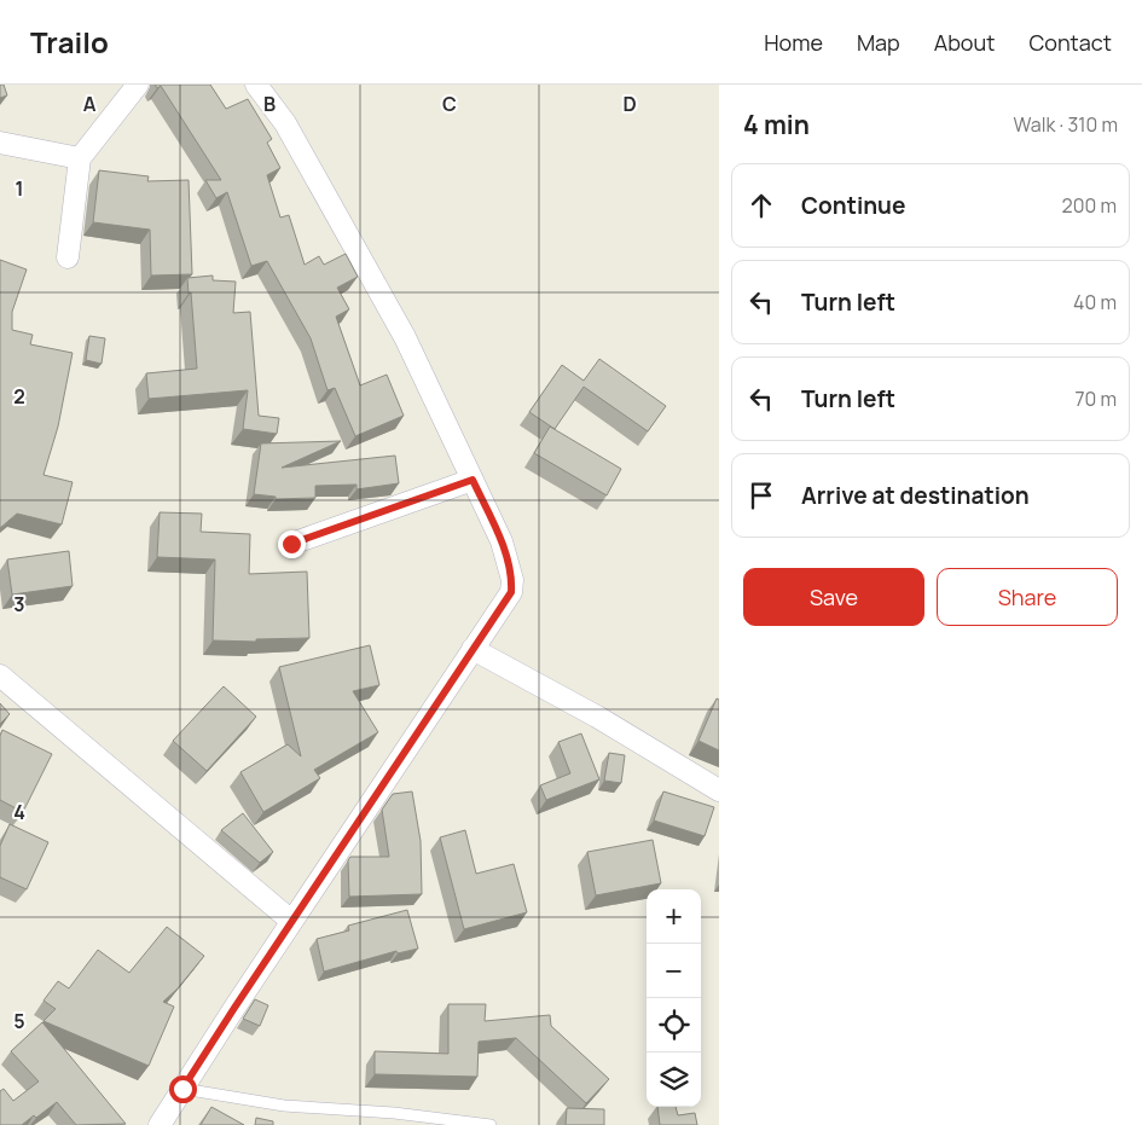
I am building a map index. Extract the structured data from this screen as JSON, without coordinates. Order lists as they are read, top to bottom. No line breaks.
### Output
{"page":{"header":"Trailo","nav":["Home","Map","About","Contact"],"heading":["4 min","Walk · 310 m"],"list":[["Continue","200 m"],["Turn left","40 m"],["Turn left","70 m"],"Arrive at destination"],"buttons":["Save","Share"],"map_buttons":["+","−"]},"grid":{"columns":["A","B","C","D"],"rows":["1","2","3","4","5"]}}
